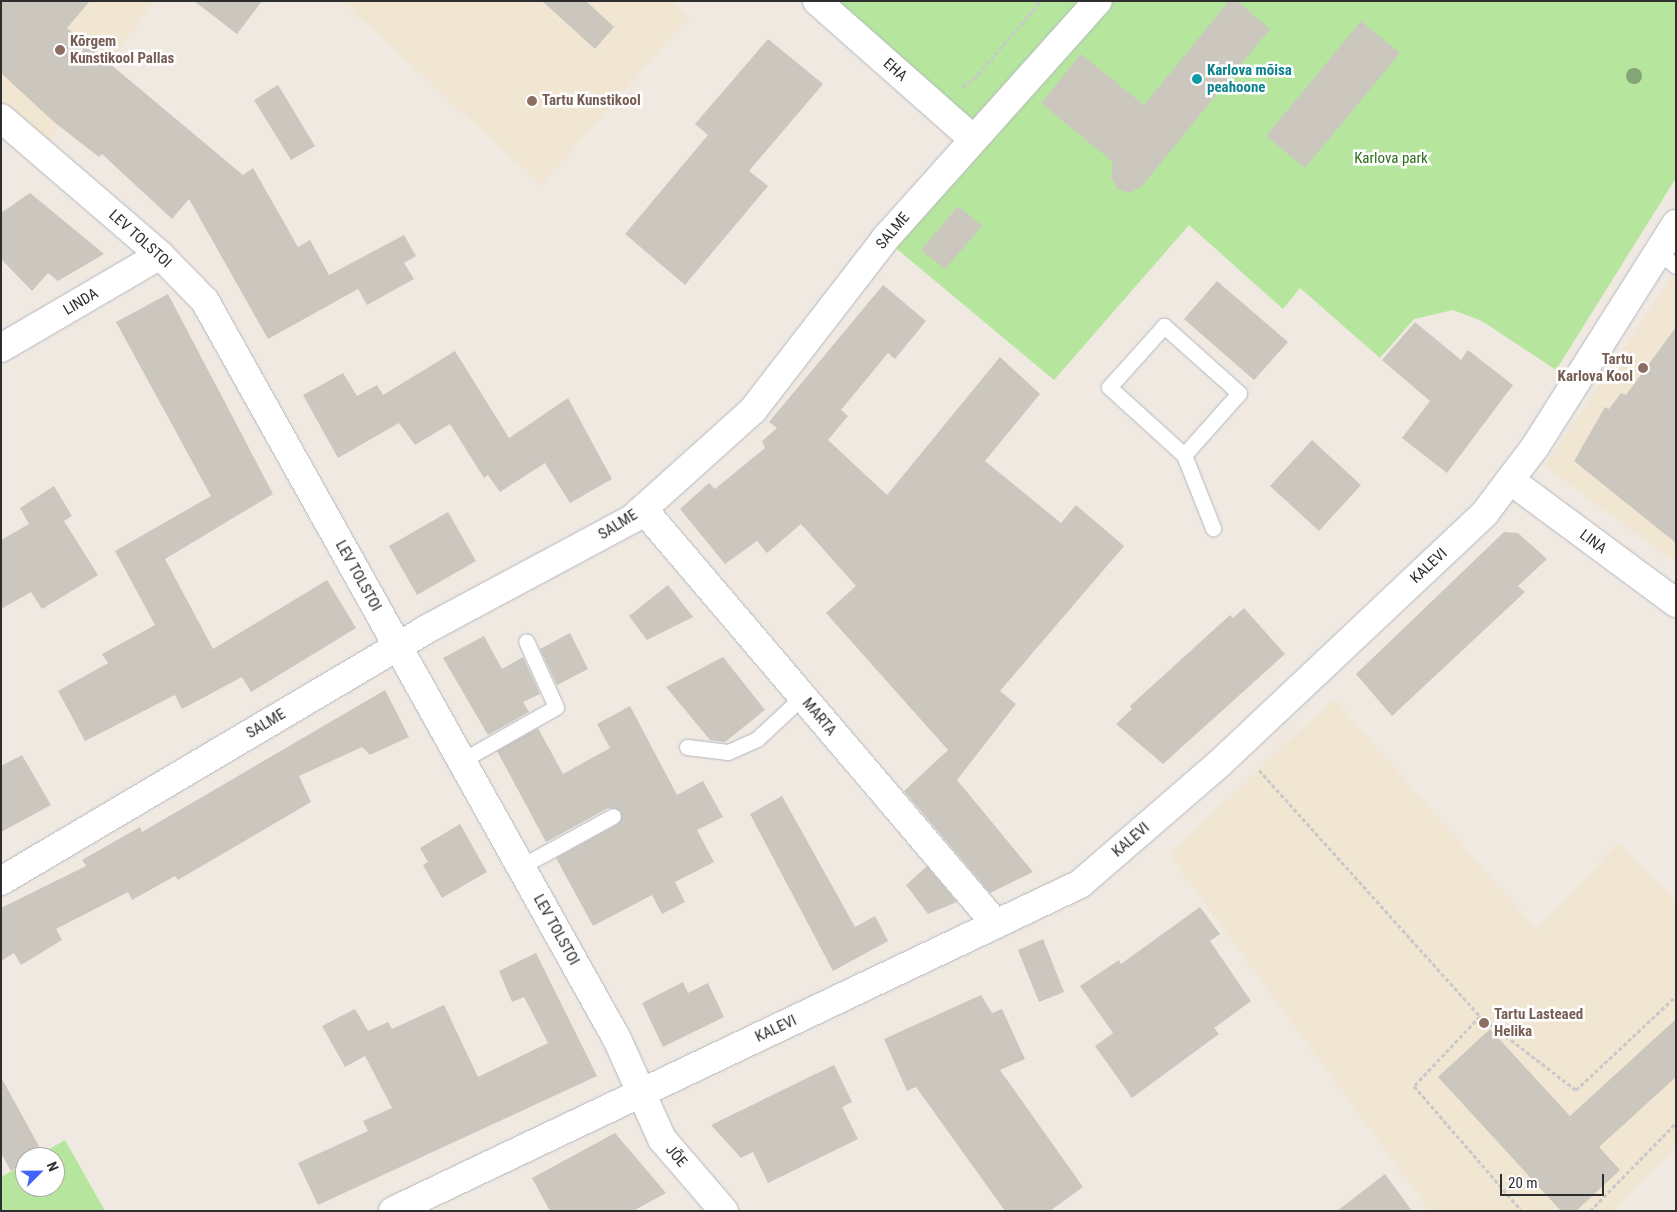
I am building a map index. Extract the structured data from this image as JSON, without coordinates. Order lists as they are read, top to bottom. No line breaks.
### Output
{"streets":{"street":["EHA","SALME","LEV TOLSTOI","LINDA","LINA","KALEVI","MARTA","JÕE"]},"crossings":[["EHA","SALME"],["SALME","LEV TOLSTOI"],["SALME","MARTA"],["LEV TOLSTOI","LINDA"],["LEV TOLSTOI","KALEVI"],["LEV TOLSTOI","JÕE"],["LINA","KALEVI"],["KALEVI","MARTA"],["KALEVI","JÕE"]],"parks":["Karlova park"],"places":["Kõrgem Kunstikool Pallas","Karlova mõisa peahoone","Tartu Kunstikool","Tartu Karlova Kool","Tartu Lasteaed Helika"],"scale_bar":"20 m","north":"top right"}
